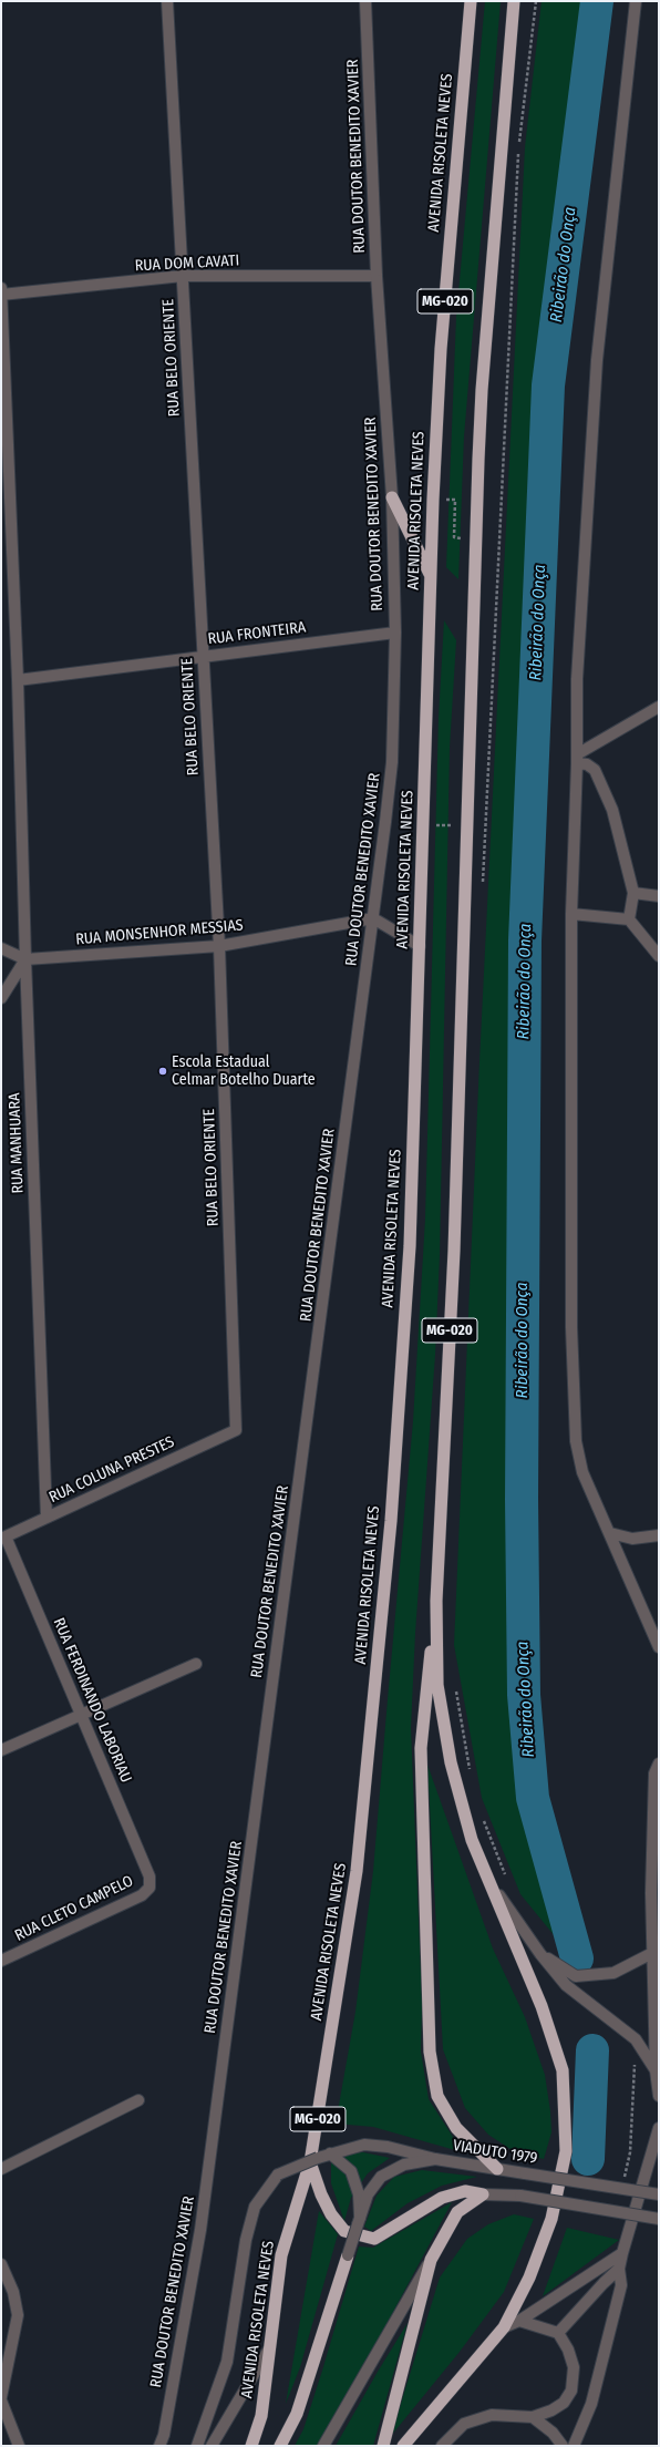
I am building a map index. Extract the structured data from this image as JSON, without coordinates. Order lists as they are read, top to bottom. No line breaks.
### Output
{"streets":{"highway":["AVENIDA RISOLETA NEVES","MG-020"],"street":["RUA DOUTOR BENEDITO XAVIER","RUA DOM CAVATI","RUA BELO ORIENTE","RUA FRONTEIRA","RUA MONSENHOR MESSIAS","RUA MANHUARA","RUA COLUNA PRESTES","RUA FERDINANDO LABORIAU","RUA CLETO CAMPELO","VIADUTO 1979"]},"crossings":[["RUA DOUTOR BENEDITO XAVIER","RUA DOM CAVATI"],["RUA DOUTOR BENEDITO XAVIER","RUA FRONTEIRA"],["RUA DOUTOR BENEDITO XAVIER","RUA MONSENHOR MESSIAS"],["RUA DOM CAVATI","RUA BELO ORIENTE"],["RUA DOM CAVATI","RUA MANHUARA"],["RUA BELO ORIENTE","RUA FRONTEIRA"],["RUA BELO ORIENTE","RUA MONSENHOR MESSIAS"],["RUA BELO ORIENTE","RUA COLUNA PRESTES"],["RUA FRONTEIRA","RUA MANHUARA"],["RUA MONSENHOR MESSIAS","RUA MANHUARA"],["RUA MANHUARA","RUA COLUNA PRESTES"],["RUA COLUNA PRESTES","RUA FERDINANDO LABORIAU"],["RUA FERDINANDO LABORIAU","RUA CLETO CAMPELO"]],"water":["Ribeirão do Onça"],"places":["Escola Estadual Celmar Botelho Duarte"]}
